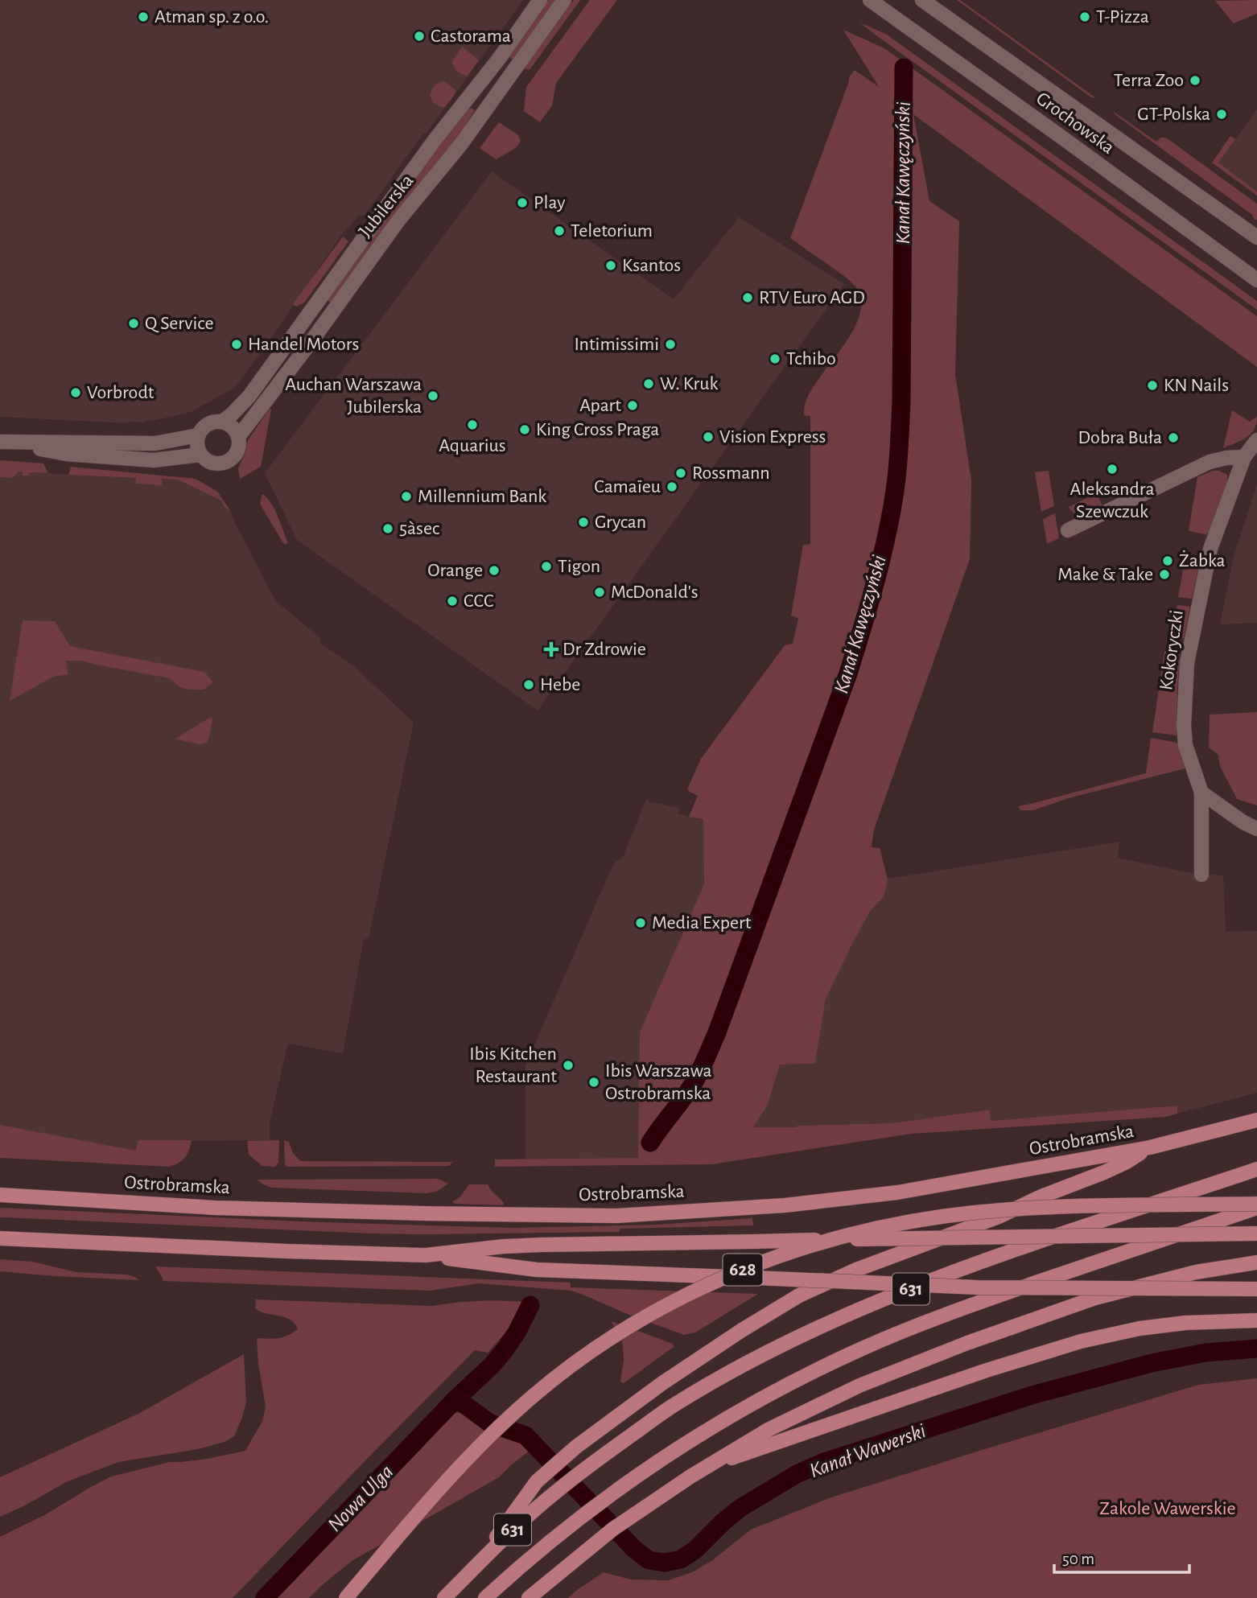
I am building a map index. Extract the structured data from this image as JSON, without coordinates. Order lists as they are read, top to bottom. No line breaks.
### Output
{"streets":{"main road":["Ostrobramska","628","631"],"street":["Grochowska","Jubilerska","Kokoryczki"]},"crossings":[["628","631"]],"water":["Kanał Kawęczyński","Kanał Wawerski","Nowa Ulga"],"parks":["Zakole Wawerskie"],"places":{"other":["Atman sp. z o.o.","T-Pizza","Castorama","Terra Zoo","GT-Polska","Play","Teletorium","Ksantos","RTV Euro AGD","Q Service","Handel Motors","Intimissimi","Tchibo","W. Kruk","KN Nails","Vorbrodt","Auchan Warszawa Jubilerska","Apart","Aquarius","King Cross Praga","Vision Express","Dobra Buła","Aleksandra Szewczuk","Rossmann","Camaïeu","Millennium Bank","Grycan","5àsec","Żabka","Tigon","Orange","Make & Take","McDonald's","CCC","Hebe","Media Expert","Ibis Kitchen Restaurant","Ibis Warszawa Ostrobramska"],"health":["Dr Zdrowie"]},"scale_bar":"50 m"}
